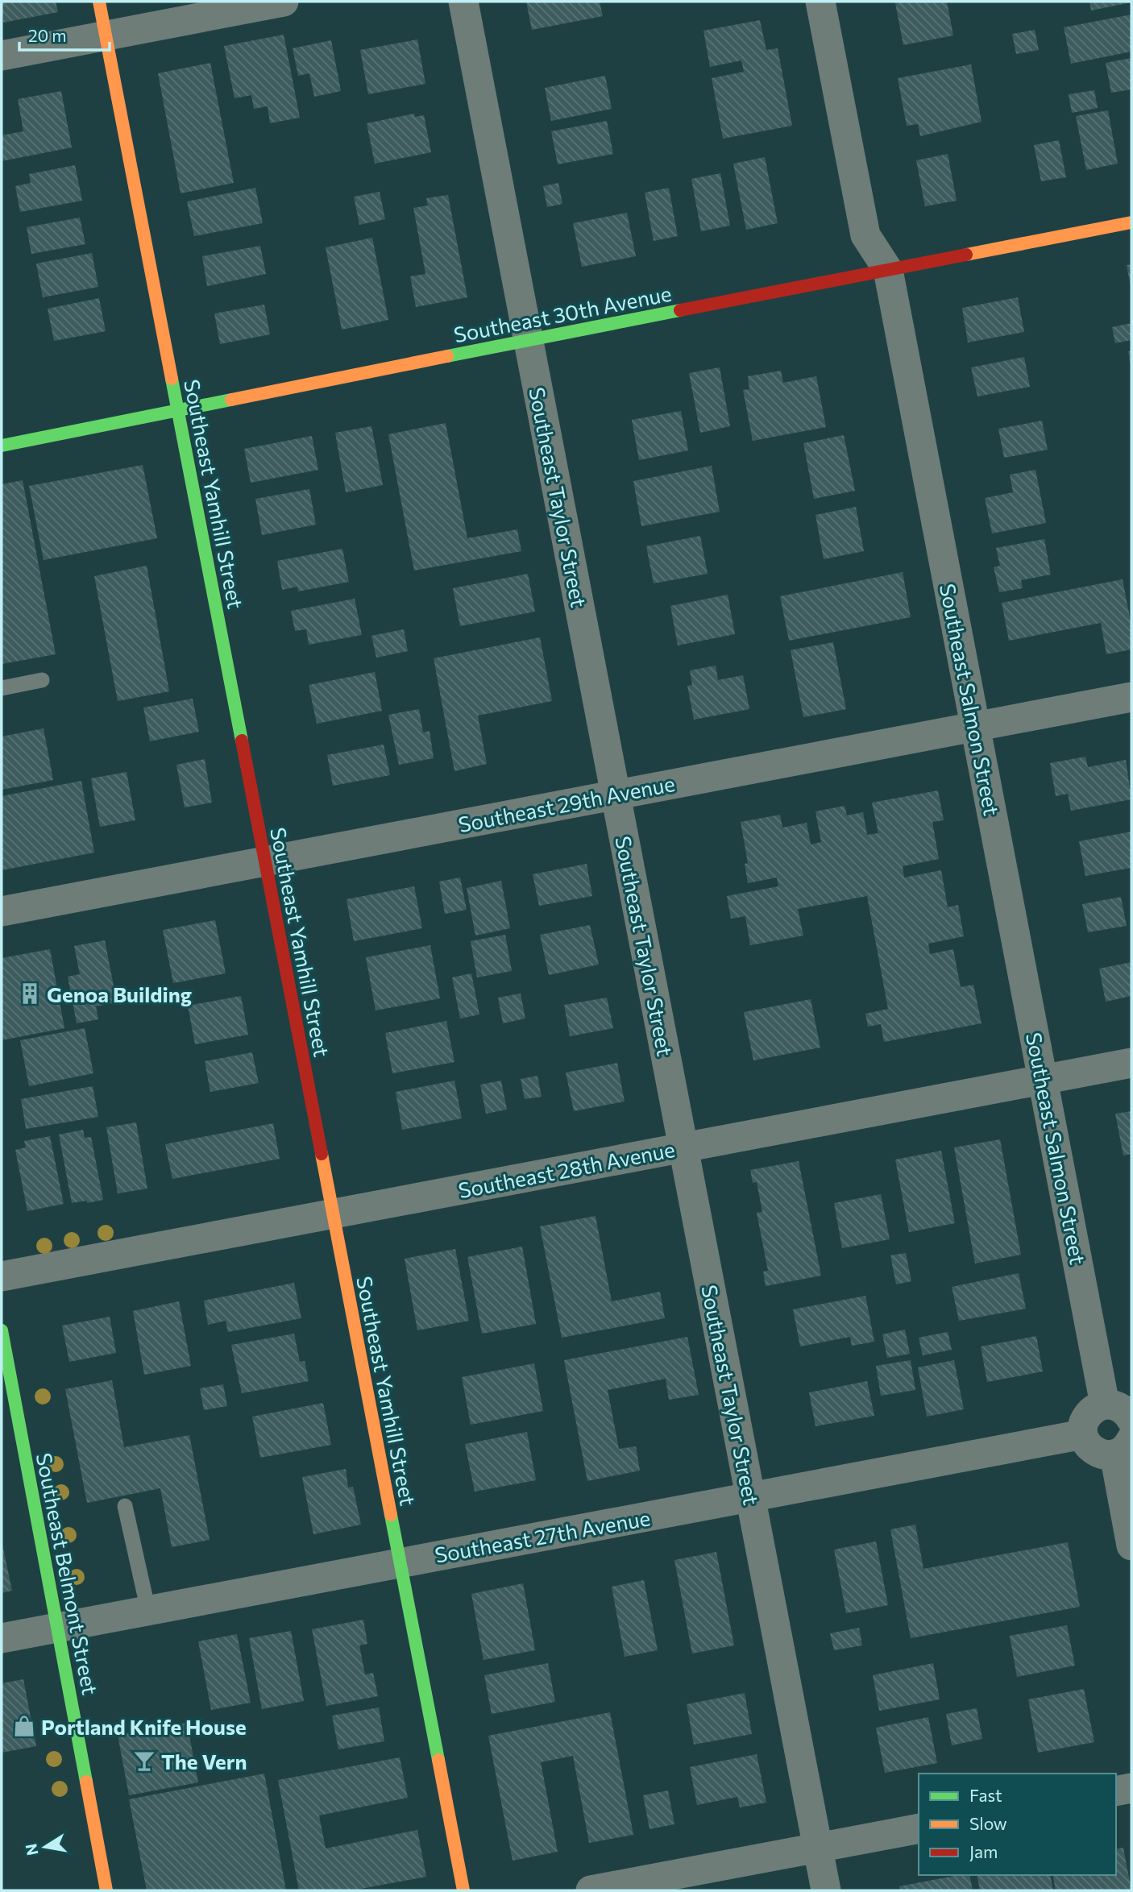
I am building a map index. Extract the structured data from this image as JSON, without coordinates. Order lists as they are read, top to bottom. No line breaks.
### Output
{"streets":{"street":["Southeast 30th Avenue","Southeast Yamhill Street","Southeast Taylor Street","Southeast Salmon Street","Southeast 29th Avenue","Southeast 28th Avenue","Southeast 27th Avenue","Southeast Belmont Street"]},"crossings":[["Southeast 30th Avenue","Southeast Yamhill Street"],["Southeast 30th Avenue","Southeast Taylor Street"],["Southeast 30th Avenue","Southeast Salmon Street"],["Southeast Yamhill Street","Southeast 29th Avenue"],["Southeast Yamhill Street","Southeast 28th Avenue"],["Southeast Yamhill Street","Southeast 27th Avenue"],["Southeast Taylor Street","Southeast 29th Avenue"],["Southeast Taylor Street","Southeast 28th Avenue"],["Southeast Taylor Street","Southeast 27th Avenue"],["Southeast Salmon Street","Southeast 29th Avenue"],["Southeast Salmon Street","Southeast 28th Avenue"],["Southeast 27th Avenue","Southeast Belmont Street"]],"places":{"building":["Genoa Building"],"shop":["Portland Knife House"],"bar":["The Vern"]},"legend":["Fast","Slow","Jam"],"scale_bar":"20 m","north":"left"}
